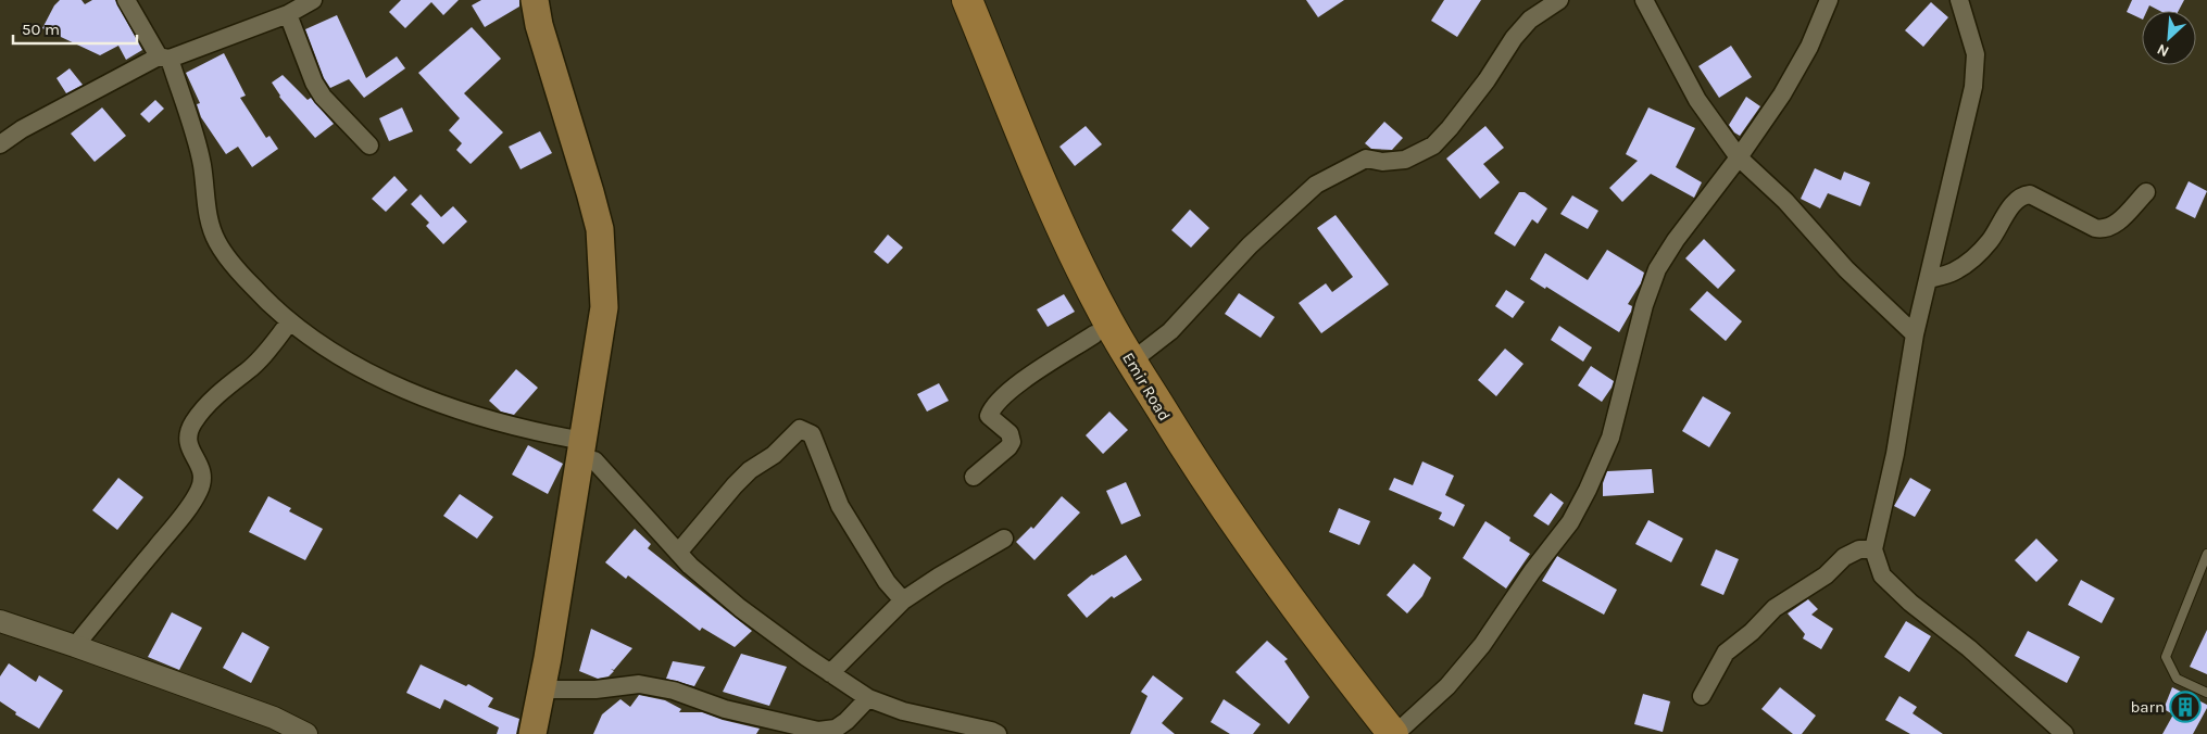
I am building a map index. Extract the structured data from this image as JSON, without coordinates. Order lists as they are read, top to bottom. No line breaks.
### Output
{"streets":{"highway":["Emir Road"]},"places":{"building":["barn"]},"scale_bar":"50 m","north":"bottom left"}
